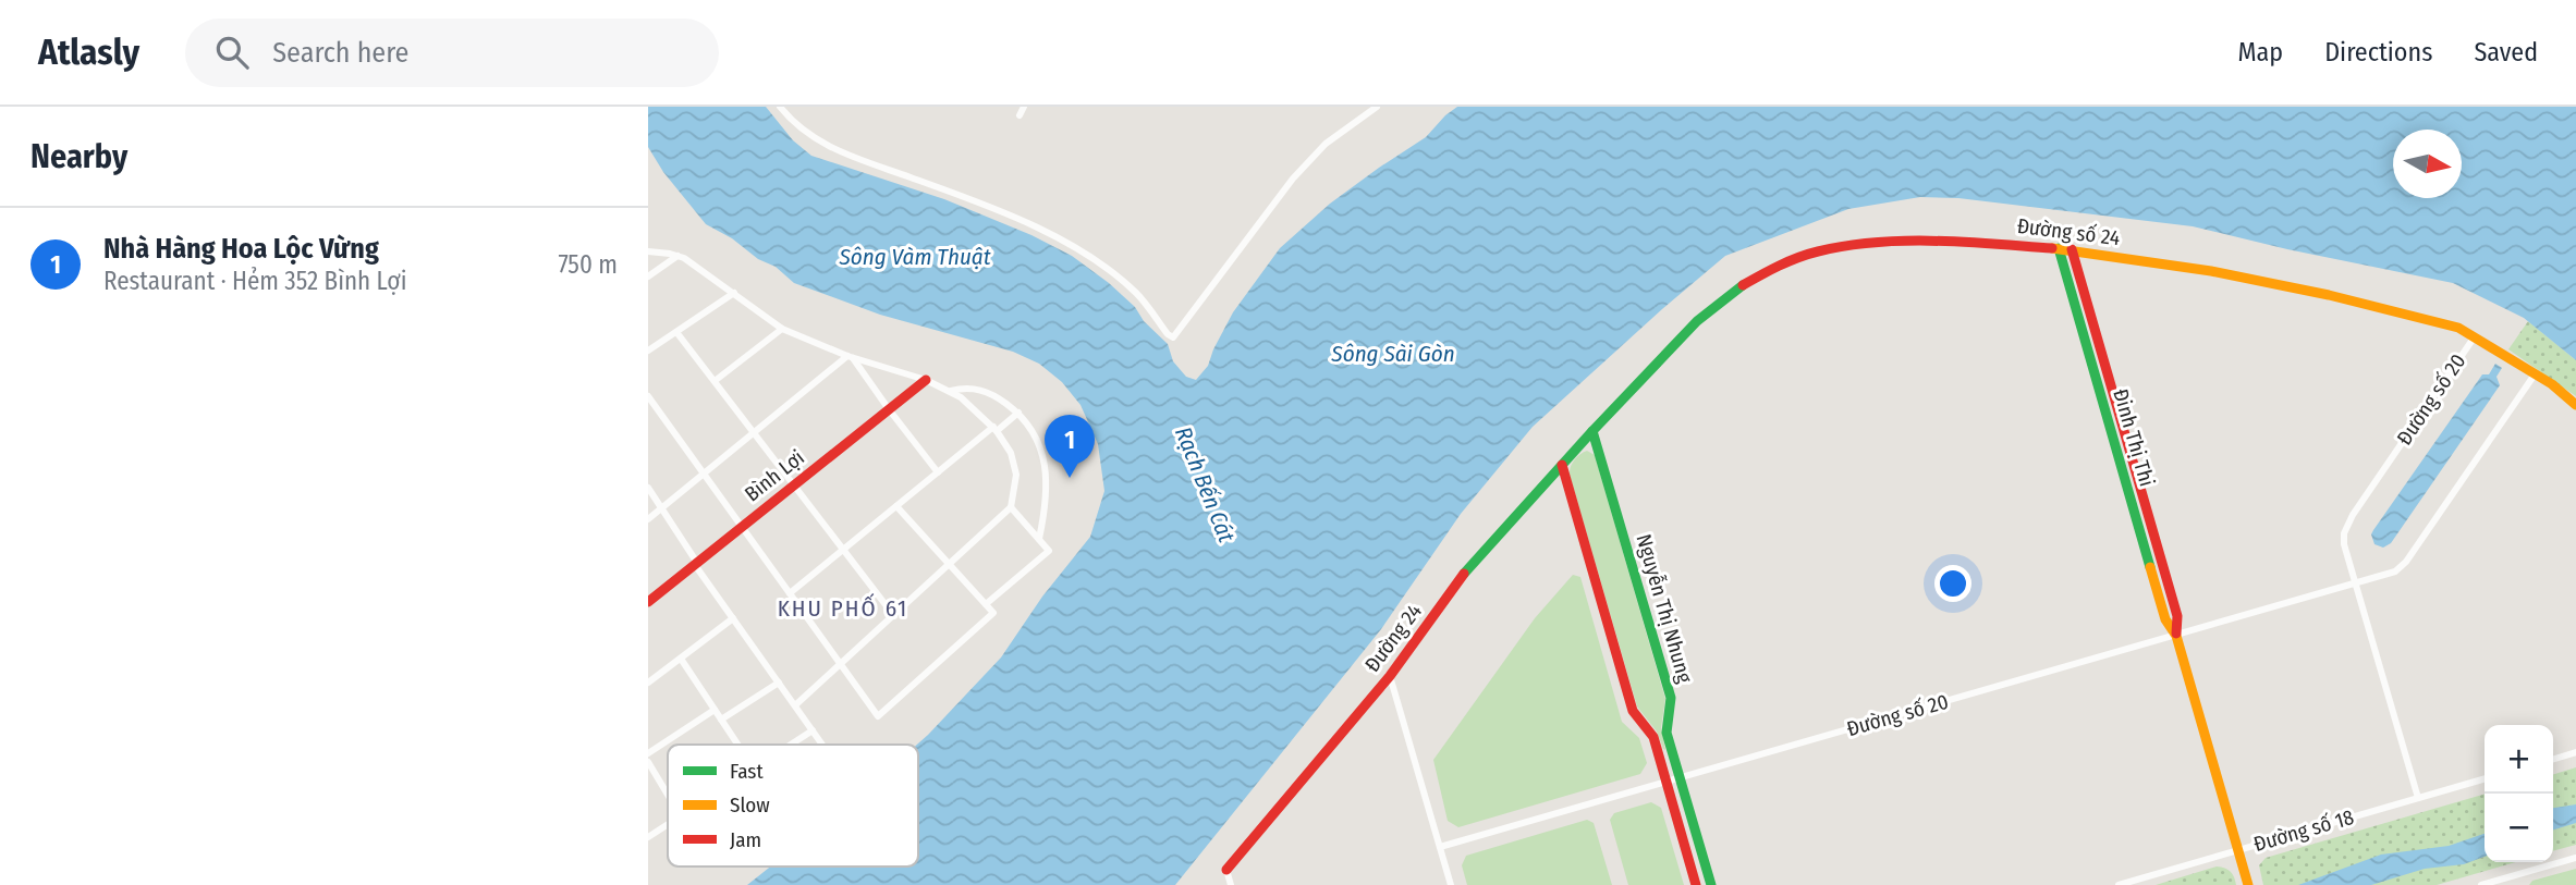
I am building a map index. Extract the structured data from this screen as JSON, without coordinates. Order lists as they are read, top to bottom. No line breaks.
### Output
{"streets":{"street":["Đường số 24","Đường số 20","Đinh Thị Thi","Bình Lợi","Nguyễn Thị Nhung","Đường 24","Đường số 18"]},"crossings":[["Đường số 24","Đường số 20"],["Đường số 24","Đinh Thị Thi"],["Đường số 24","Nguyễn Thị Nhung"],["Đường số 24","Đường 24"],["Đường số 20","Đinh Thị Thi"],["Đường số 20","Nguyễn Thị Nhung"],["Đinh Thị Thi","Đường số 18"],["Nguyễn Thị Nhung","Đường 24"]],"districts":["KHU PHỐ 61"],"water":["Sông Vàm Thuật","Sông Sài Gòn","Rạch Bến Cát"],"legend":["Fast","Slow","Jam"],"north":"right","page":{"header":"Atlasly","search":"Search here","nav":["Map","Directions","Saved"],"heading":"Nearby","list":[{"mark":"1","name":"Nhà Hàng Hoa Lộc Vừng","note":"Restaurant · Hẻm 352 Bình Lợi","value":"750 m"}],"pins":"1","map_buttons":["+","−"]}}
